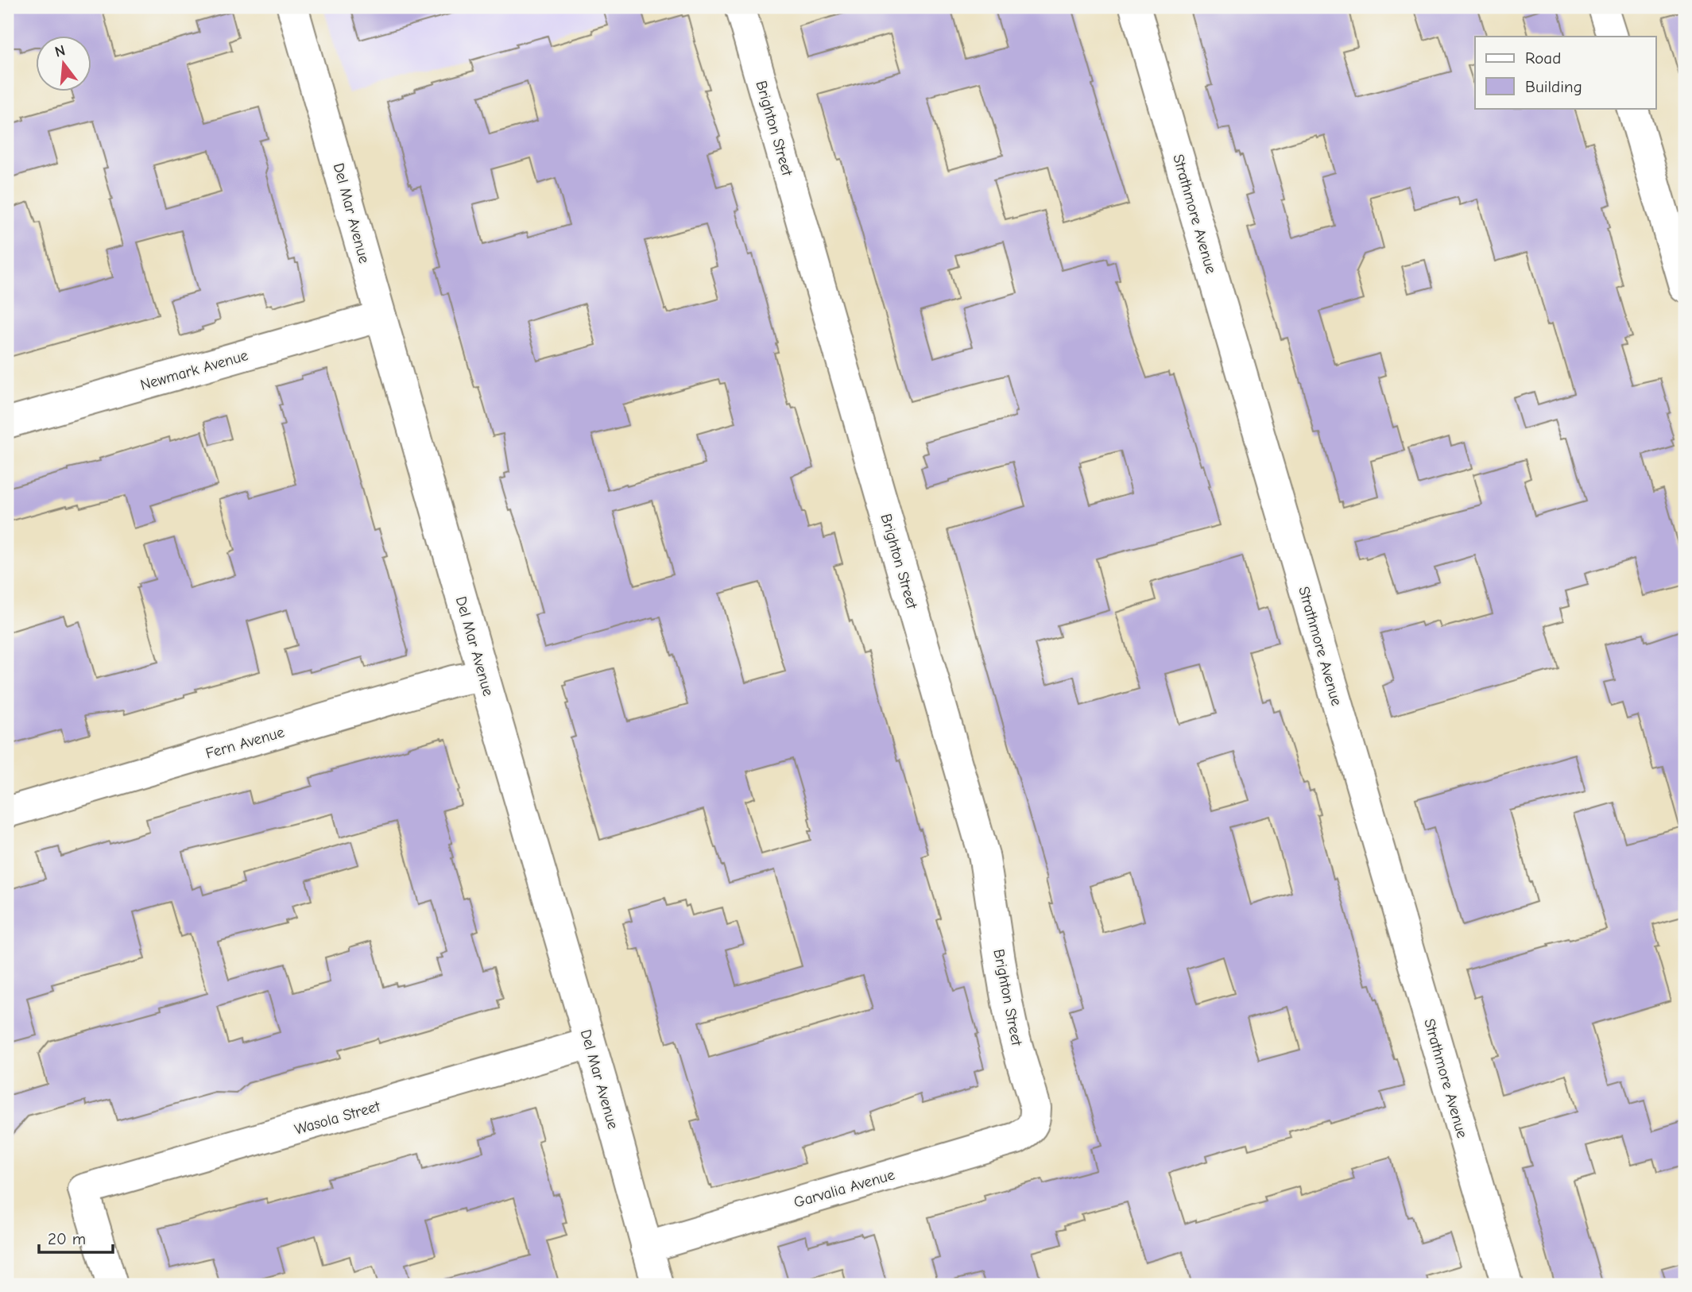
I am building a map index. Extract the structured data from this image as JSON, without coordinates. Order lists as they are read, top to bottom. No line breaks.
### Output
{"streets":{"street":["Brighton Street","Del Mar Avenue","Strathmore Avenue","Newmark Avenue","Fern Avenue","Wasola Street","Garvalia Avenue"]},"crossings":[["Brighton Street","Garvalia Avenue"],["Del Mar Avenue","Newmark Avenue"],["Del Mar Avenue","Fern Avenue"],["Del Mar Avenue","Wasola Street"],["Del Mar Avenue","Garvalia Avenue"]],"legend":["Road","Building"],"scale_bar":"20 m","north":"top"}
